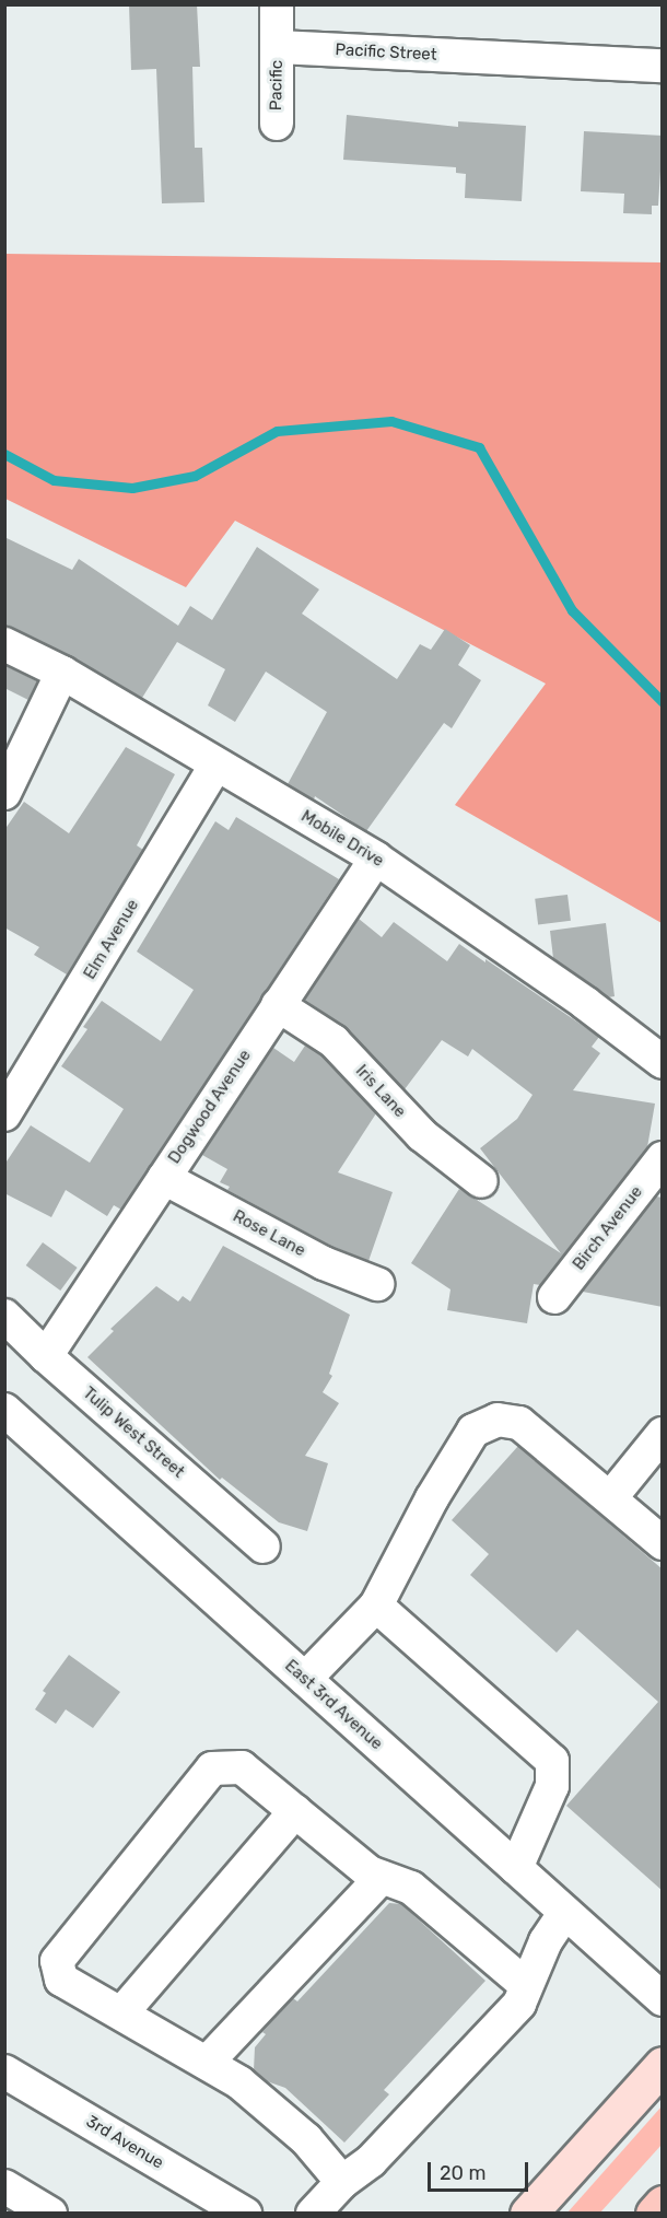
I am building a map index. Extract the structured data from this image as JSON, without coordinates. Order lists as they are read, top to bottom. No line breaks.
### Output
{"streets":{"street":["Pacific Street","Pacific","Mobile Drive","Elm Avenue","Iris Lane","Dogwood Avenue","Birch Avenue","Rose Lane","Tulip West Street","East 3rd Avenue","3rd Avenue"]},"crossings":[["Pacific Street","Pacific"],["Mobile Drive","Elm Avenue"],["Mobile Drive","Dogwood Avenue"],["Iris Lane","Dogwood Avenue"],["Dogwood Avenue","Rose Lane"],["Dogwood Avenue","Tulip West Street"]],"scale_bar":"20 m"}
